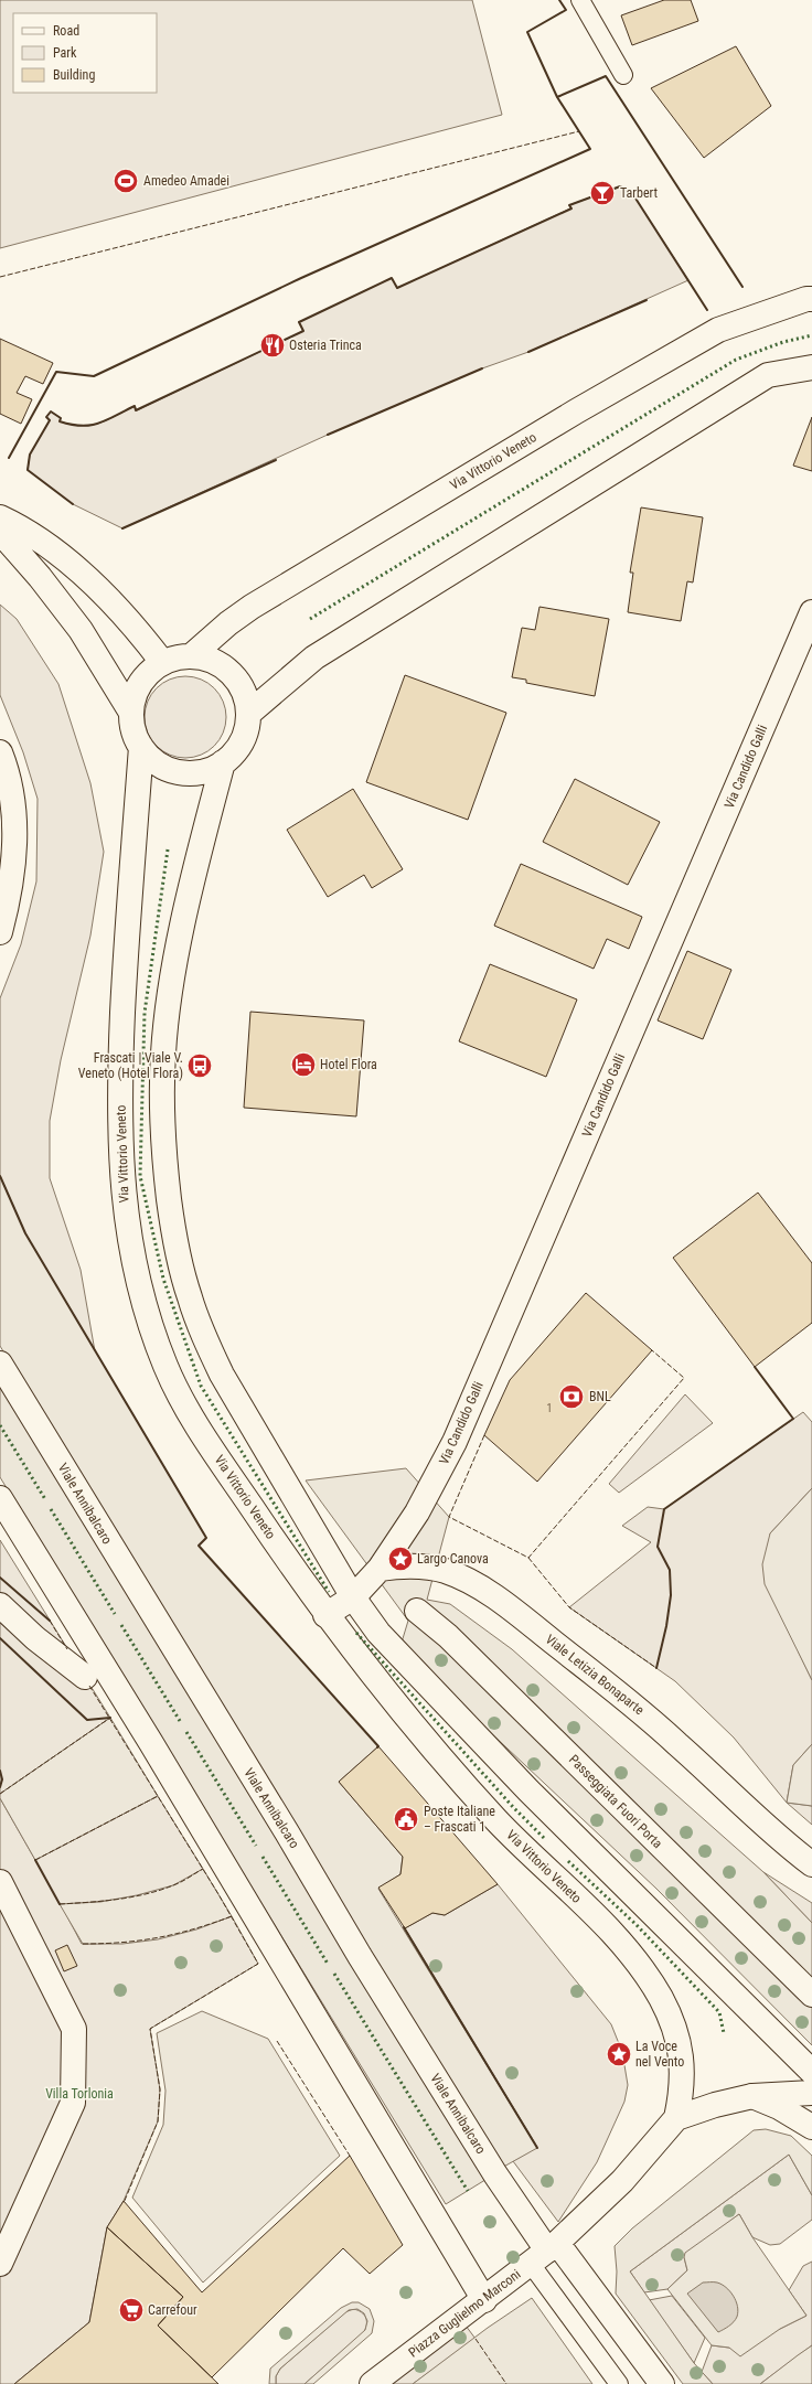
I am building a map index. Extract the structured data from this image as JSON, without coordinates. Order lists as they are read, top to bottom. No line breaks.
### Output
{"streets":{"main road":["Via Vittorio Veneto","Via Candido Galli","Viale Annibalcaro","Viale Letizia Bonaparte","Passeggiata Fuori Porta","Piazza Guglielmo Marconi"]},"crossings":[["Via Vittorio Veneto","Piazza Guglielmo Marconi"],["Via Candido Galli","Viale Letizia Bonaparte"],["Viale Annibalcaro","Piazza Guglielmo Marconi"]],"parks":["Villa Torlonia"],"places":{"sports":["Amedeo Amadei"],"bar":["Tarbert"],"restaurant":["Osteria Trinca"],"hotel":["Hotel Flora"],"bus stop":["Frascati | Viale V. Veneto (Hotel Flora)"],"bank":["BNL"],"place":["Largo Canova","La Voce nel Vento"],"public building":["Poste Italiane – Frascati 1"],"supermarket":["Carrefour"]},"house_numbers":["1"],"legend":["Road","Park","Building"]}
